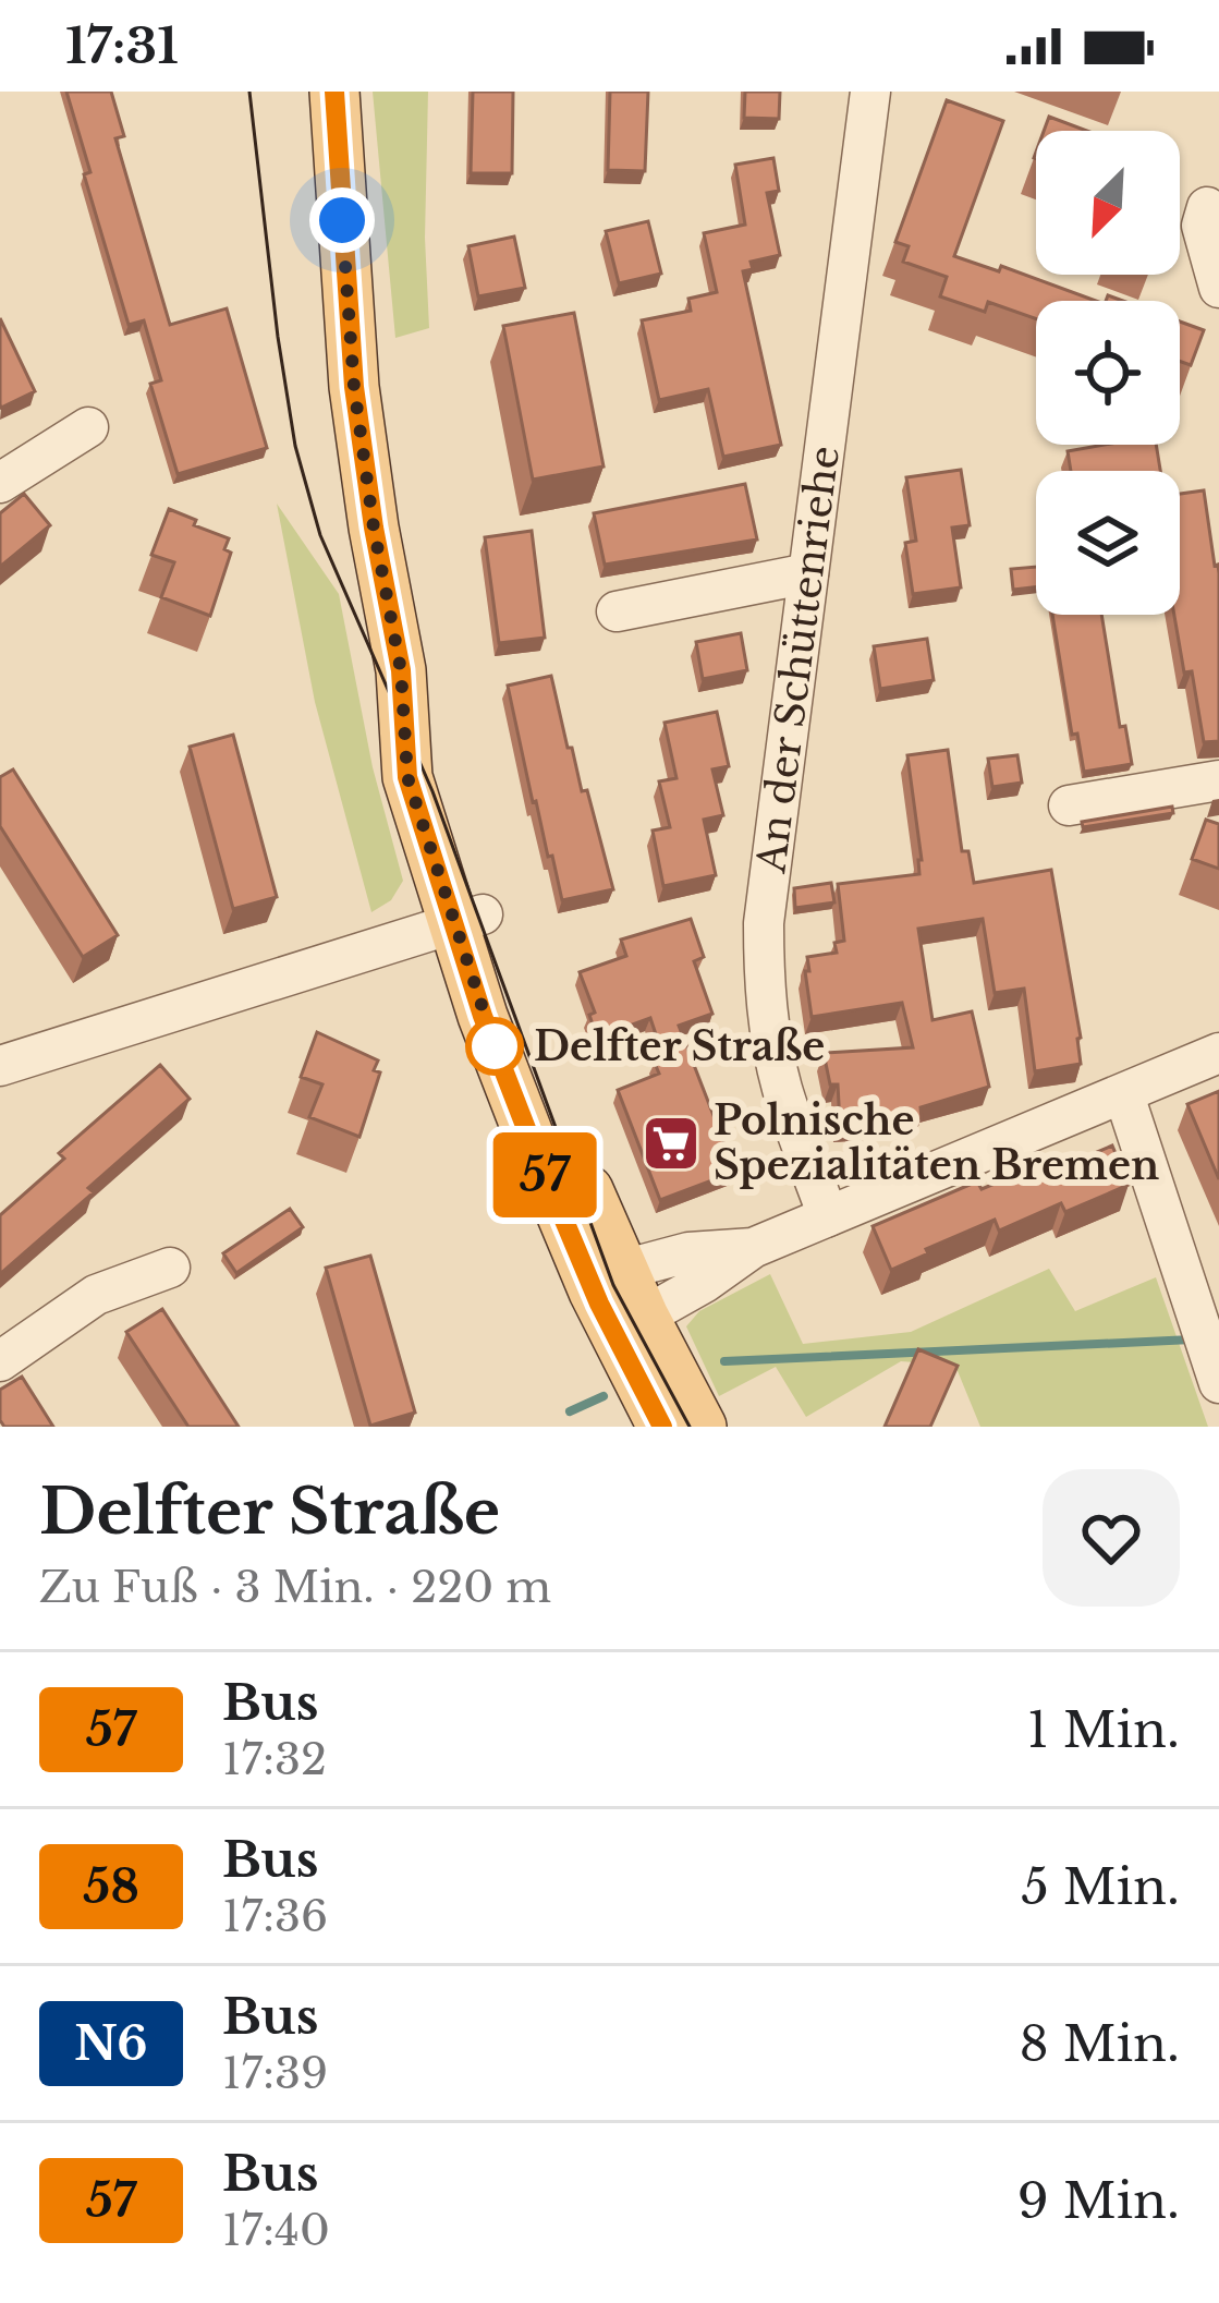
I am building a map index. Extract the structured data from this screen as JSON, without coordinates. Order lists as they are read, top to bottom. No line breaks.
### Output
{"streets":{"street":["An der Schüttenriehe"]},"places":{"other":["Delfter Straße"],"supermarket":["Polnische Spezialitäten Bremen"]},"lines":["bus line 57"],"north":"bottom left","page":{"status":"17:31","on_map":"57","heading":["Delfter Straße","Zu Fuß · 3 Min. · 220 m"],"list":[{"mark":"57","name":"Bus","note":"17:32","value":"1 Min."},{"mark":"58","name":"Bus","note":"17:36","value":"5 Min."},{"mark":"N6","name":"Bus","note":"17:39","value":"8 Min."},{"mark":"57","name":"Bus","note":"17:40","value":"9 Min."}]}}
